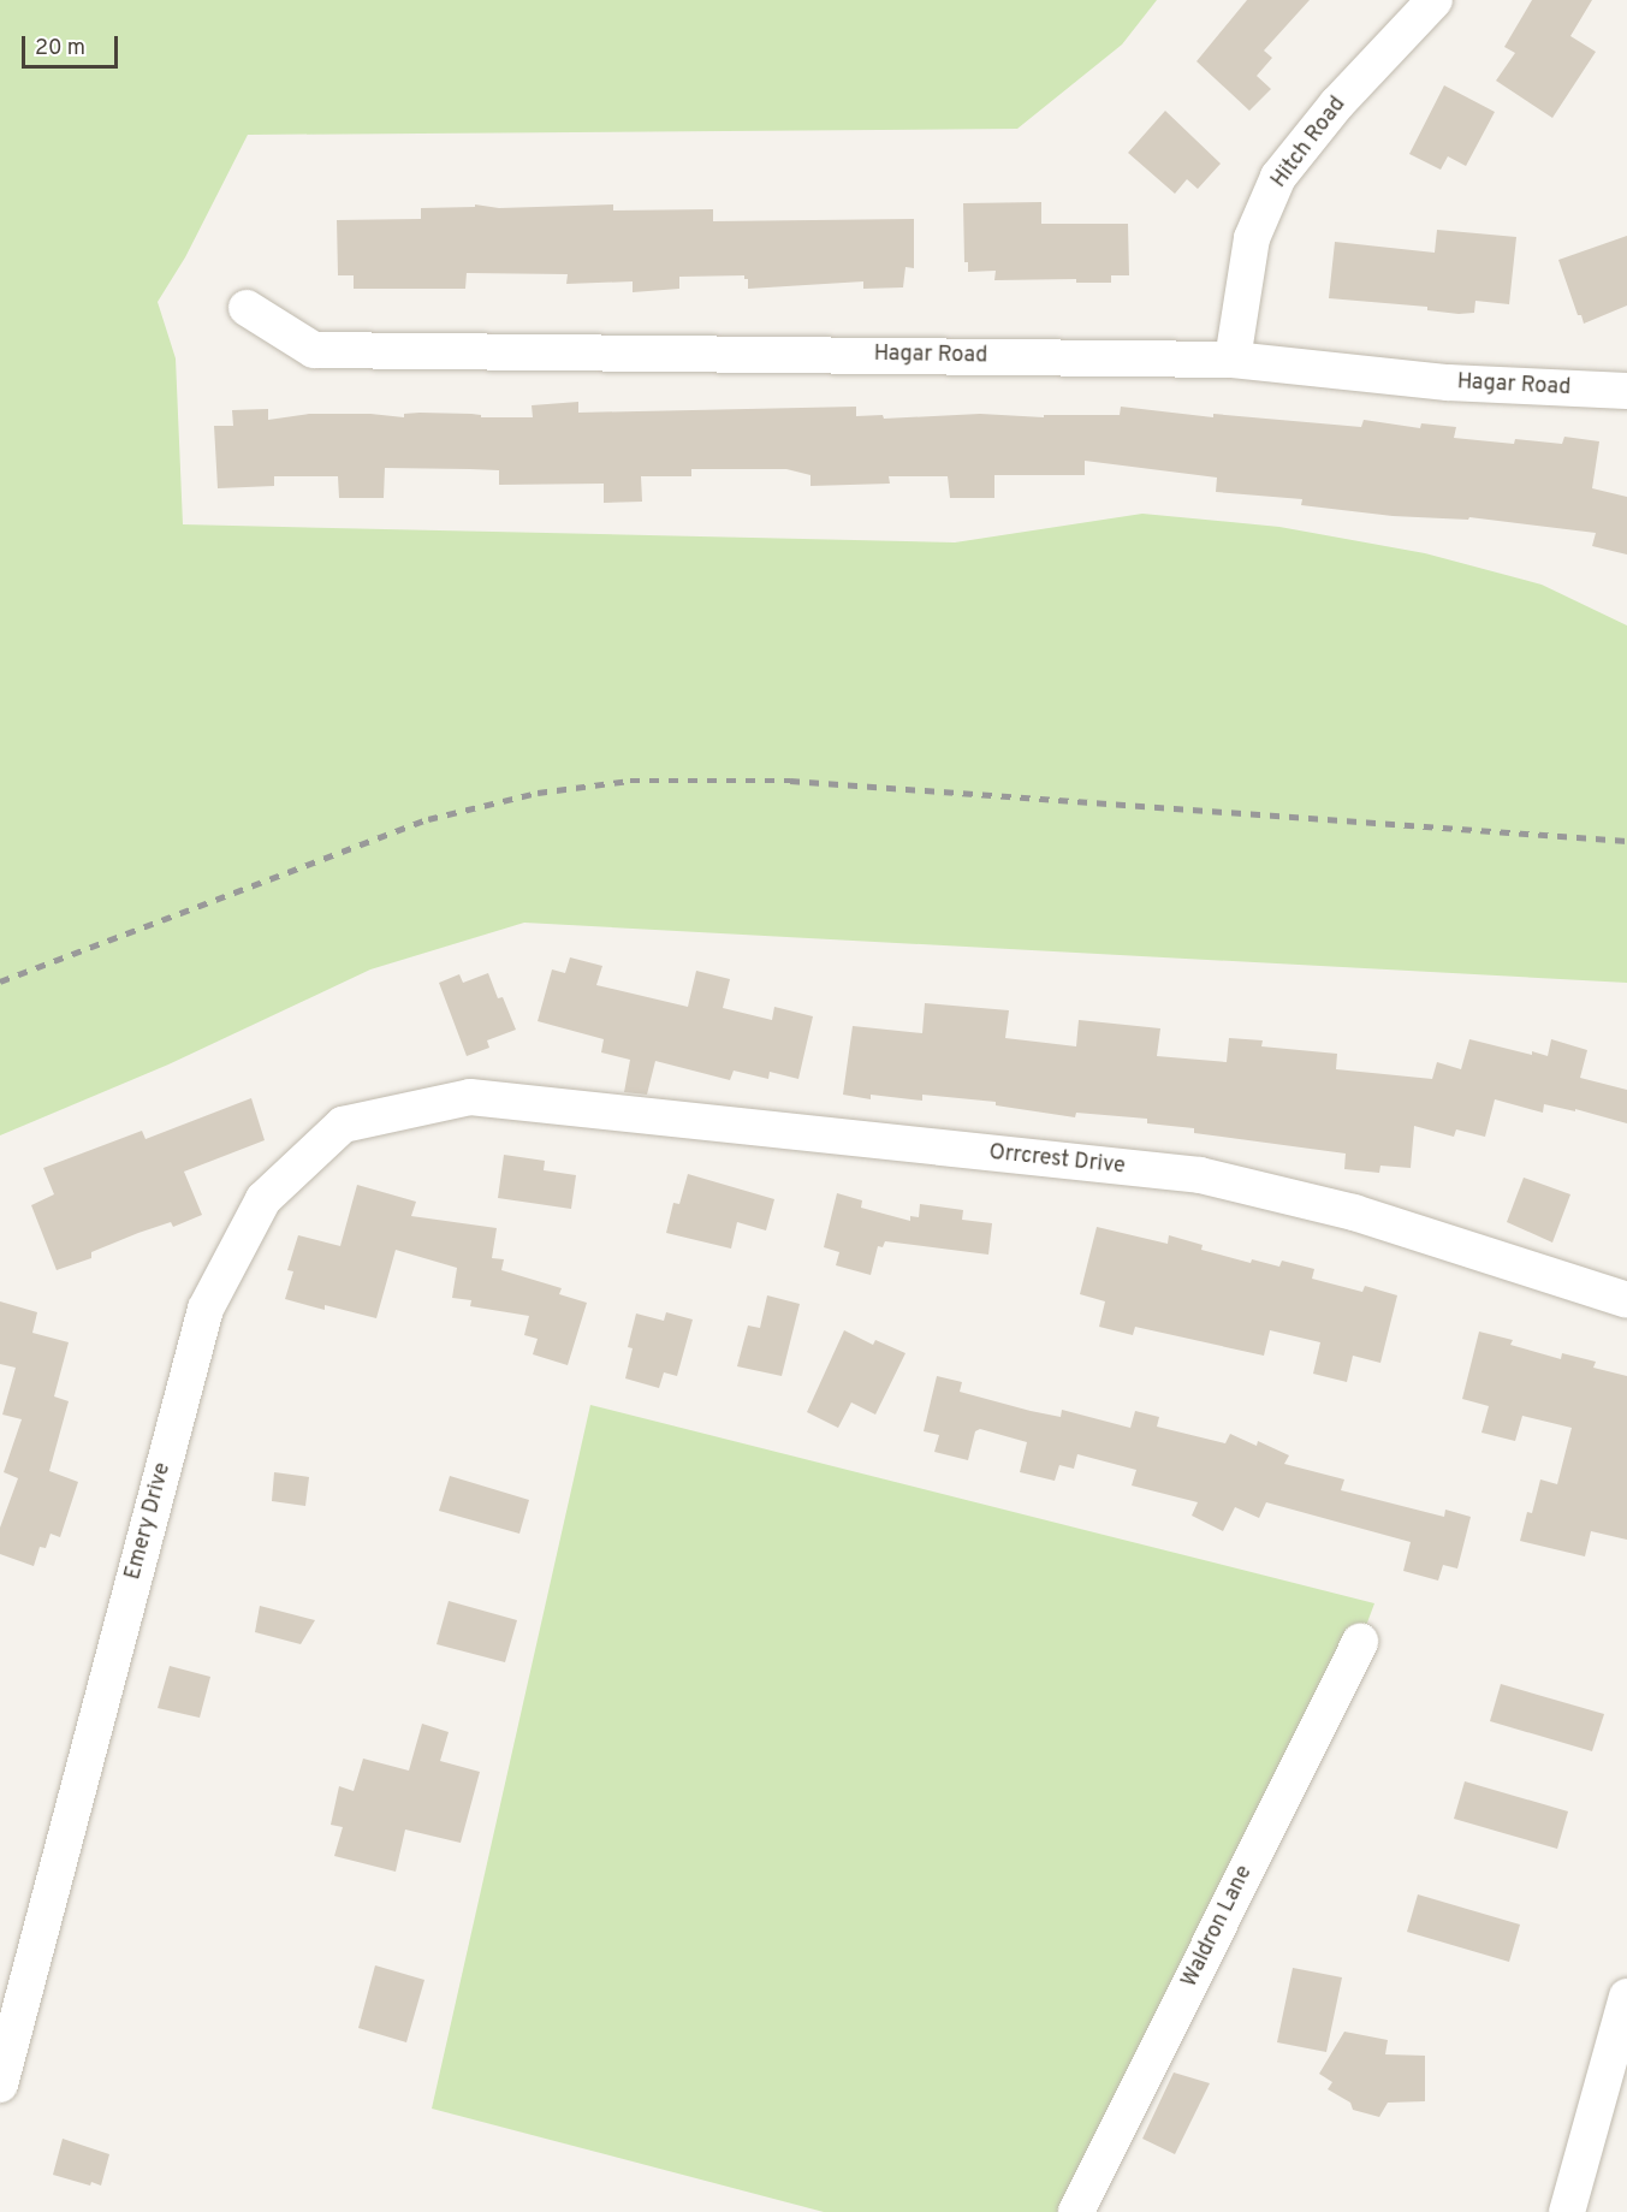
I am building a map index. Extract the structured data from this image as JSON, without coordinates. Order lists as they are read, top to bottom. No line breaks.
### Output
{"streets":{"street":["Hitch Road","Hagar Road","Orrcrest Drive","Emery Drive","Waldron Lane"]},"crossings":[["Hitch Road","Hagar Road"],["Orrcrest Drive","Emery Drive"]],"scale_bar":"20 m"}
